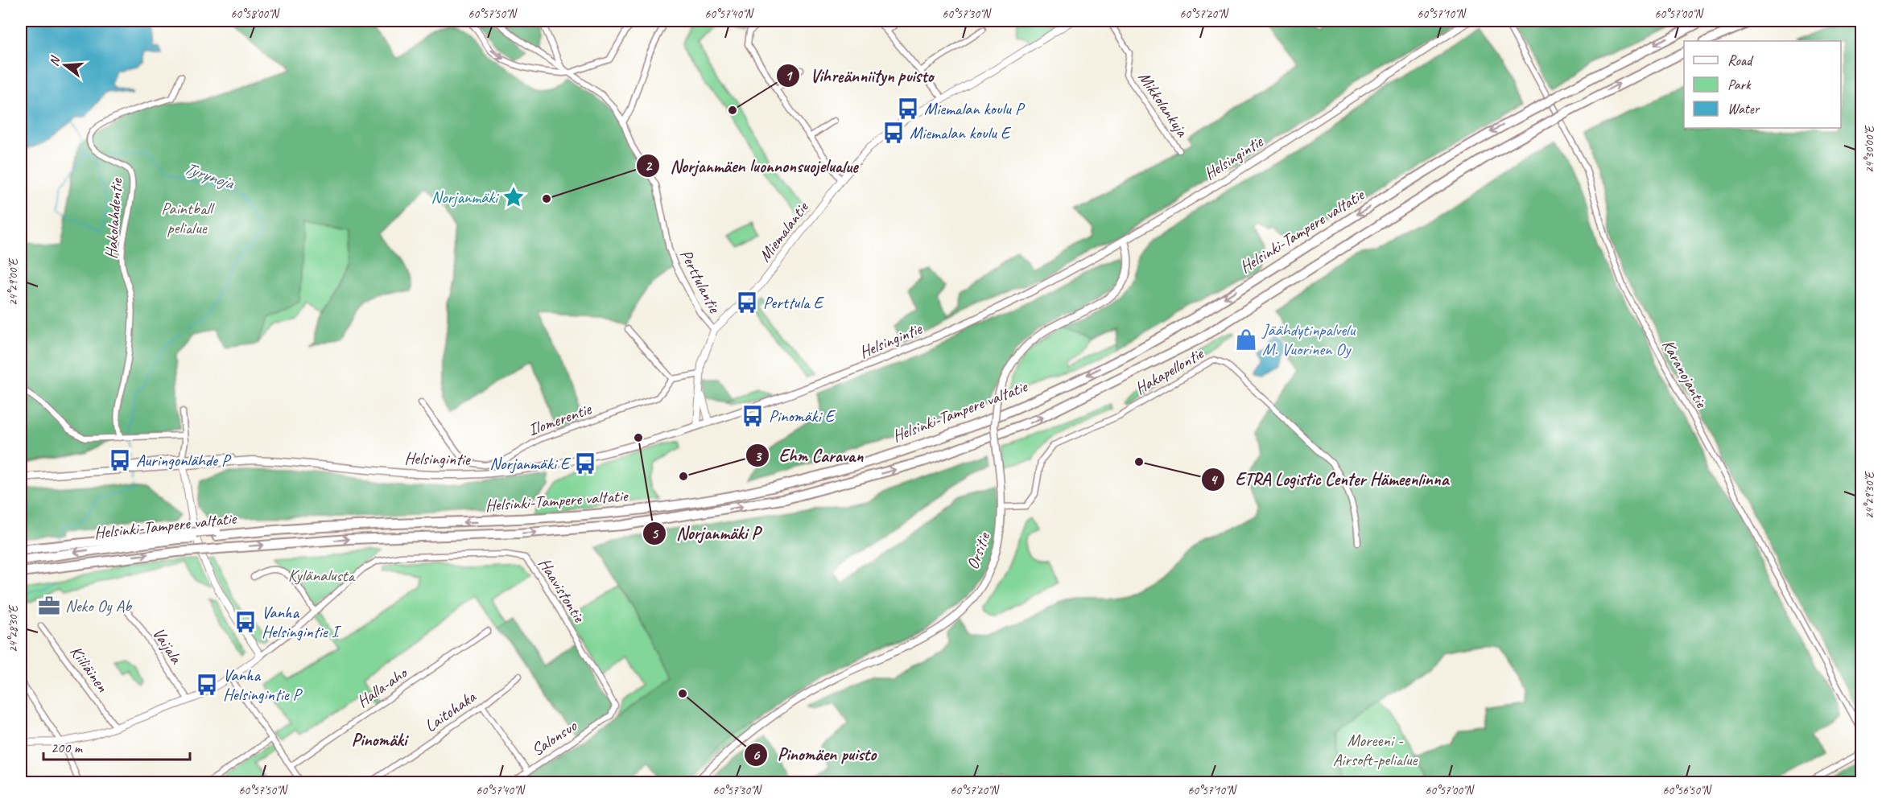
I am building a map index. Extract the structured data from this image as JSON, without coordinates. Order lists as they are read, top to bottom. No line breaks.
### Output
{"streets":{"highway":["Helsinki-Tampere valtatie"],"main road":["Helsingintie","Orsitie"],"street":["Mikkolankuja","Hakolahdentie","Miemalantie","Perttulantie","Hakapellontie","Karanojantie","Ilomerentie","Haavistontie","Vaijala","Kiiliäinen","Halla-aho","Laitohaka","Salonsuo"]},"crossings":[["Helsingintie","Miemalantie"],["Helsingintie","Orsitie"],["Miemalantie","Perttulantie"],["Hakapellontie","Orsitie"],["Haavistontie","Salonsuo"]],"districts":["Pinomäki"],"water":["Tyrynoja"],"parks":["Paintball pelialue","Kylänalusta","Moreeni - Airsoft-pelialue"],"places":{"bus stop":["Miemalan koulu P","Miemalan koulu E","Perttula E","Pinomäki E","Auringonlähde P","Norjanmäki E","Vanha Helsingintie I","Vanha Helsingintie P"],"other":["Vihreänniityn puisto","Norjanmäen luonnonsuojelualue","Norjanmäki P","ETRA Logistic Center Hämeenlinna","Ehm Caravan","Pinomäen puisto"],"place":["Norjanmäki"],"shop":["Jäähdytinpalvelu M. Vuorinen Oy"],"office":["Neko Oy Ab"]},"legend":["Road","Park","Water"],"scale_bar":"200 m","north":"left","coordinates":["60°58'00\"N","60°57'50\"N","60°57'40\"N","60°57'30\"N","60°57'20\"N","60°57'10\"N","60°57'00\"N","24°30'00\"E","24°29'00\"E","24°29'30\"E","24°28'30\"E","60°56'50\"N"]}
